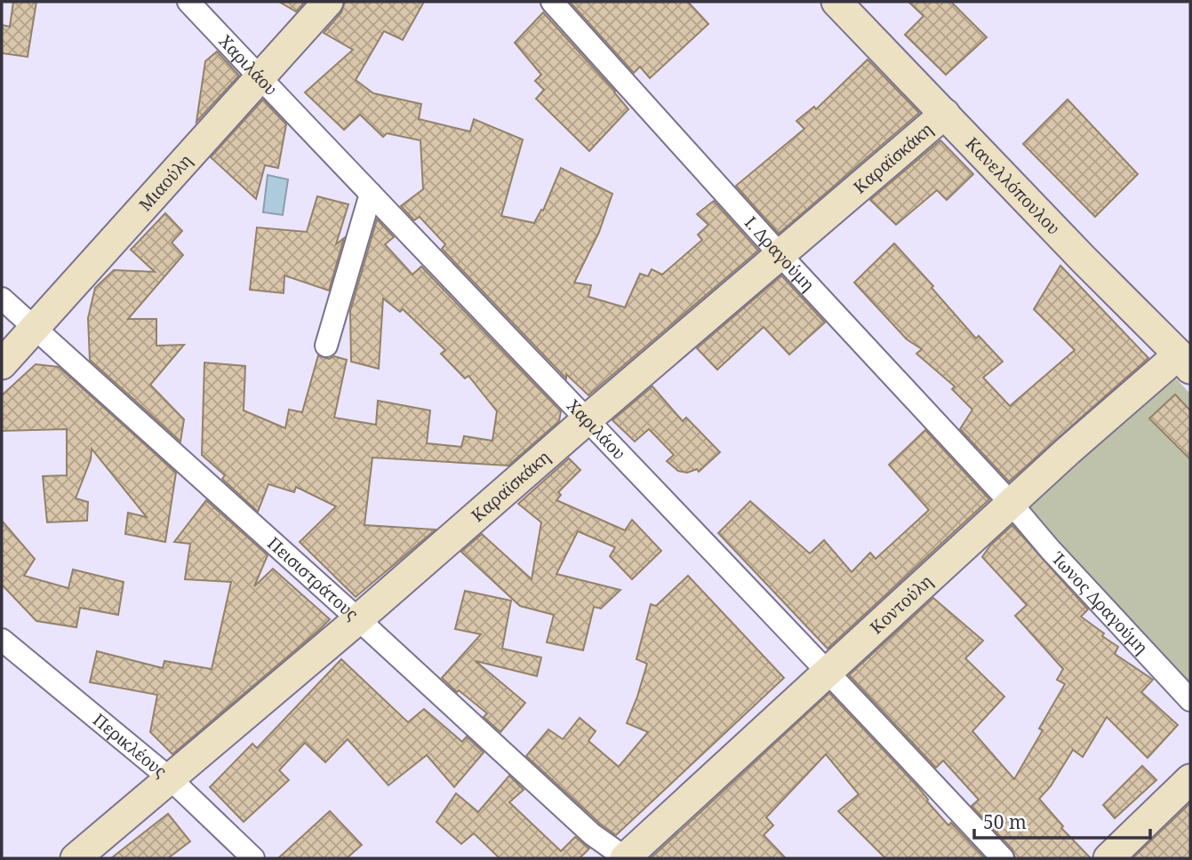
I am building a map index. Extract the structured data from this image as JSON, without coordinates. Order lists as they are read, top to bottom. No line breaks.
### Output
{"streets":{"street":["Χαριλάου","Καραϊσκάκη","Μιαούλη","Κανελλόπουλου","Ι. Δραγούμη","Πεισιστράτους","Ίωνος Δραγούμη","Κοντούλη","Περικλέους"]},"crossings":[["Χαριλάου","Καραϊσκάκη"],["Χαριλάου","Μιαούλη"],["Χαριλάου","Κοντούλη"],["Καραϊσκάκη","Κανελλόπουλου"],["Καραϊσκάκη","Ι. Δραγούμη"],["Καραϊσκάκη","Πεισιστράτους"],["Καραϊσκάκη","Περικλέους"],["Μιαούλη","Πεισιστράτους"],["Κανελλόπουλου","Κοντούλη"],["Ι. Δραγούμη","Ίωνος Δραγούμη"],["Ι. Δραγούμη","Κοντούλη"],["Πεισιστράτους","Κοντούλη"],["Ίωνος Δραγούμη","Κοντούλη"]],"scale_bar":"50 m"}
